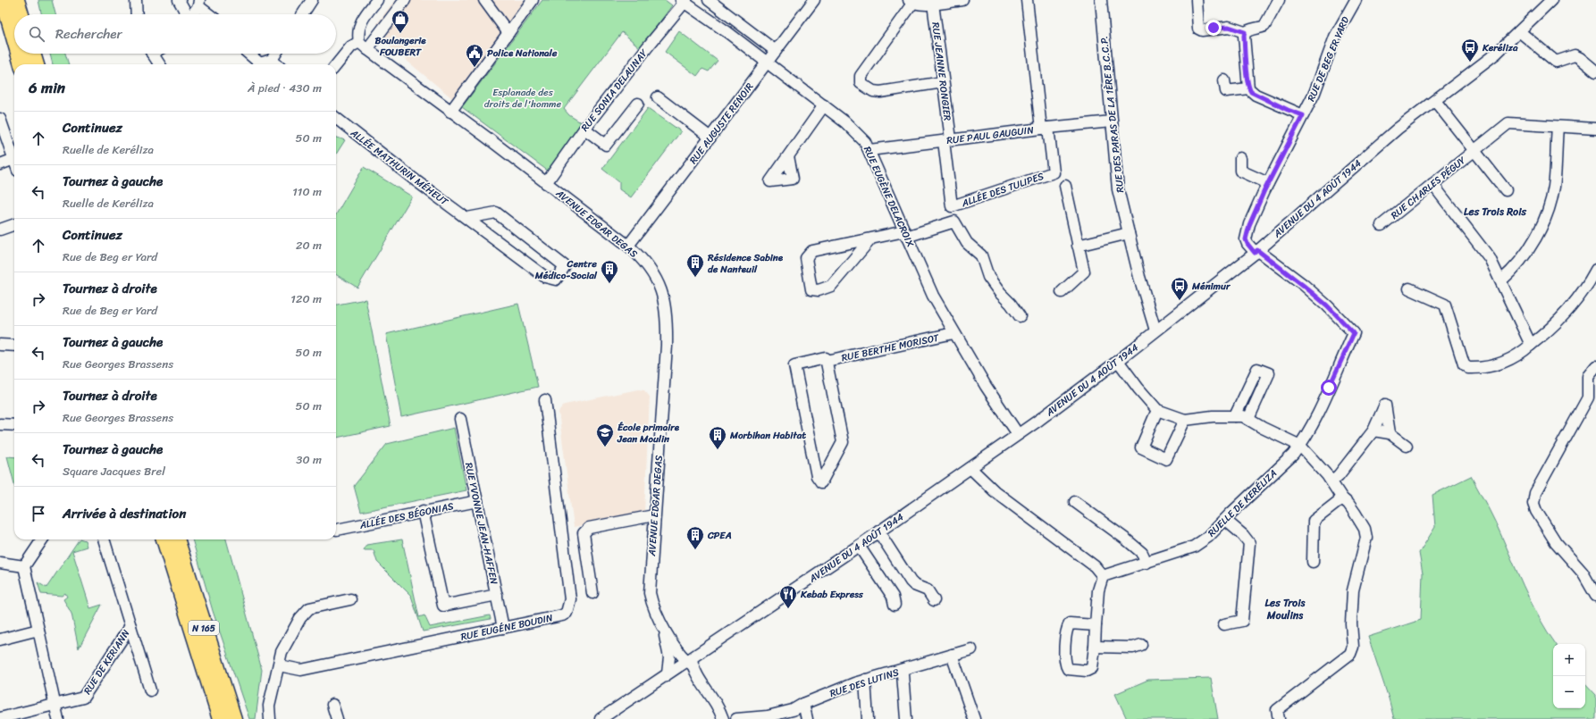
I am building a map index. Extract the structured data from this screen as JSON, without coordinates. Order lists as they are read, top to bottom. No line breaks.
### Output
{"streets":{"highway":["N 165"],"street":["RUE DE BEG ER YARD","RUE JEANNE RONGIER","RUE SONIA DELAUNAY","RUE DES PARAS DE LA 1ÈRE B.C.C.P.","RUE AUGUSTE RENOIR","RUE PAUL GAUGUIN","ALLÉE MATHURIN MÉHEUT","RUE CHARLES PÉGUY","ALLÉE DES TULIPES","RUE EUGÈNE DELACROIX","AVENUE DU 4 AOÛT 1944","AVENUE EDGAR DEGAS","RUE BERTHE MORISOT","RUELLE DE KERÉLIZA","ALLÉE DES BÉGONIAS","RUE YVONNE JEAN-HAFFEN","RUE EUGÉNE BOUDIN","RUE DE KERIANN","RUE DES LUTINS"]},"crossings":[["RUE DE BEG ER YARD","AVENUE DU 4 AOÛT 1944"],["RUE DE BEG ER YARD","RUELLE DE KERÉLIZA"],["RUE JEANNE RONGIER","RUE PAUL GAUGUIN"],["RUE JEANNE RONGIER","ALLÉE DES TULIPES"],["RUE SONIA DELAUNAY","RUE EUGÈNE DELACROIX"],["RUE SONIA DELAUNAY","AVENUE EDGAR DEGAS"],["RUE DES PARAS DE LA 1ÈRE B.C.C.P.","RUE PAUL GAUGUIN"],["RUE DES PARAS DE LA 1ÈRE B.C.C.P.","AVENUE DU 4 AOÛT 1944"],["RUE AUGUSTE RENOIR","RUE EUGÈNE DELACROIX"],["RUE AUGUSTE RENOIR","AVENUE EDGAR DEGAS"],["RUE PAUL GAUGUIN","ALLÉE DES TULIPES"],["RUE PAUL GAUGUIN","RUE EUGÈNE DELACROIX"],["RUE CHARLES PÉGUY","AVENUE DU 4 AOÛT 1944"],["RUE EUGÈNE DELACROIX","AVENUE DU 4 AOÛT 1944"],["RUE EUGÈNE DELACROIX","RUE BERTHE MORISOT"],["AVENUE DU 4 AOÛT 1944","AVENUE EDGAR DEGAS"],["AVENUE DU 4 AOÛT 1944","RUELLE DE KERÉLIZA"],["ALLÉE DES BÉGONIAS","RUE YVONNE JEAN-HAFFEN"],["RUE YVONNE JEAN-HAFFEN","RUE EUGÉNE BOUDIN"]],"districts":["Les Trois Rois","Les Trois Moulins"],"parks":["Esplanade des droits de l'homme"],"places":{"shop":["Boulangerie FOUBERT"],"bus stop":["Keréliza","Ménimur"],"public building":["Police Nationale"],"building":["Résidence Sabine de Nanteuil","Centre Médico-Social","Morbihan Habitat","CPEA"],"school or university":["École primaire Jean Moulin"],"restaurant":["Kebab Express"]},"page":{"search":"Rechercher","heading":["6 min","À pied · 430 m"],"list":[["Continuez","Ruelle de Keréliza","50 m"],["Tournez à gauche","Ruelle de Keréliza","110 m"],["Continuez","Rue de Beg er Yard","20 m"],["Tournez à droite","Rue de Beg er Yard","120 m"],["Tournez à gauche","Rue Georges Brassens","50 m"],["Tournez à droite","Rue Georges Brassens","50 m"],["Tournez à gauche","Square Jacques Brel","30 m"],"Arrivée à destination"],"map_buttons":["+","−"]}}
